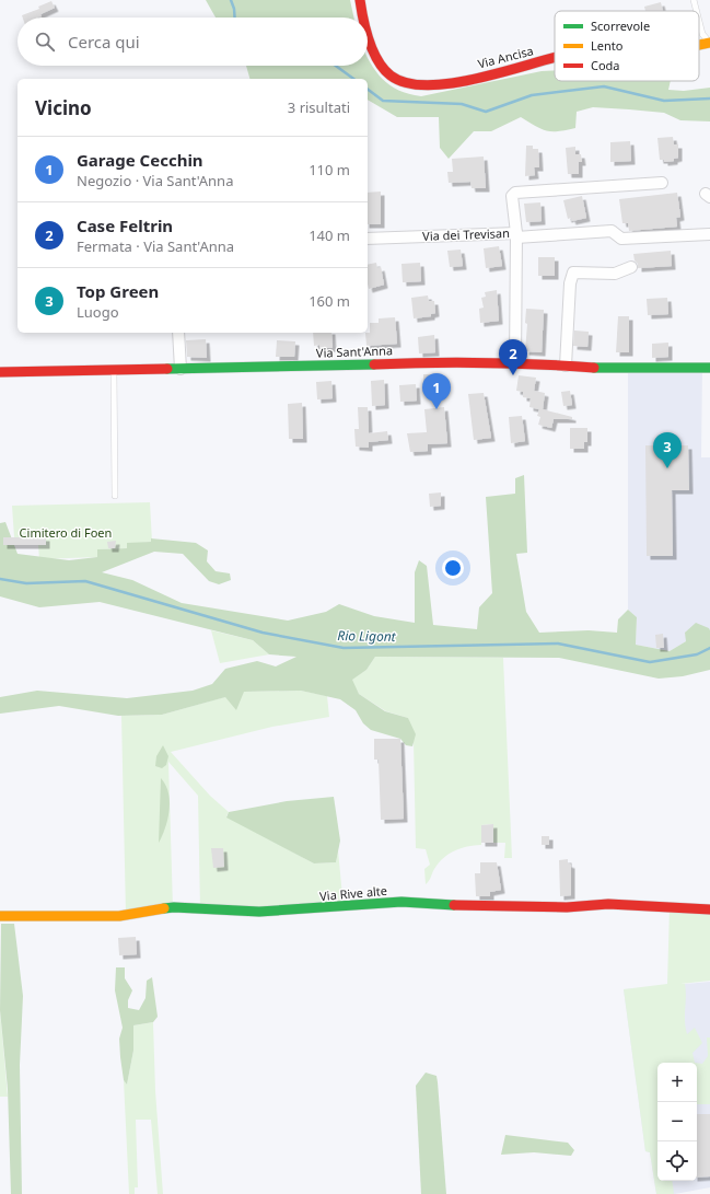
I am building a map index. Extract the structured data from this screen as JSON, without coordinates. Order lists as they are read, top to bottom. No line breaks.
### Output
{"streets":{"street":["Via Ancisa","Via dei Trevisan","Via Sant'Anna","Via Rive alte"]},"crossings":[["Via dei Trevisan","Via Sant'Anna"]],"water":["Rio Ligont"],"parks":["Cimitero di Foen"],"legend":["Scorrevole","Lento","Coda"],"page":{"search":"Cerca qui","heading":["Vicino","3 risultati"],"list":[{"mark":"1","name":"Garage Cecchin","note":"Negozio · Via Sant'Anna","value":"110 m"},{"mark":"2","name":"Case Feltrin","note":"Fermata · Via Sant'Anna","value":"140 m"},{"mark":"3","name":"Top Green","note":"Luogo","value":"160 m"}],"pins":["2","1","3"],"map_buttons":["+","−"]}}
